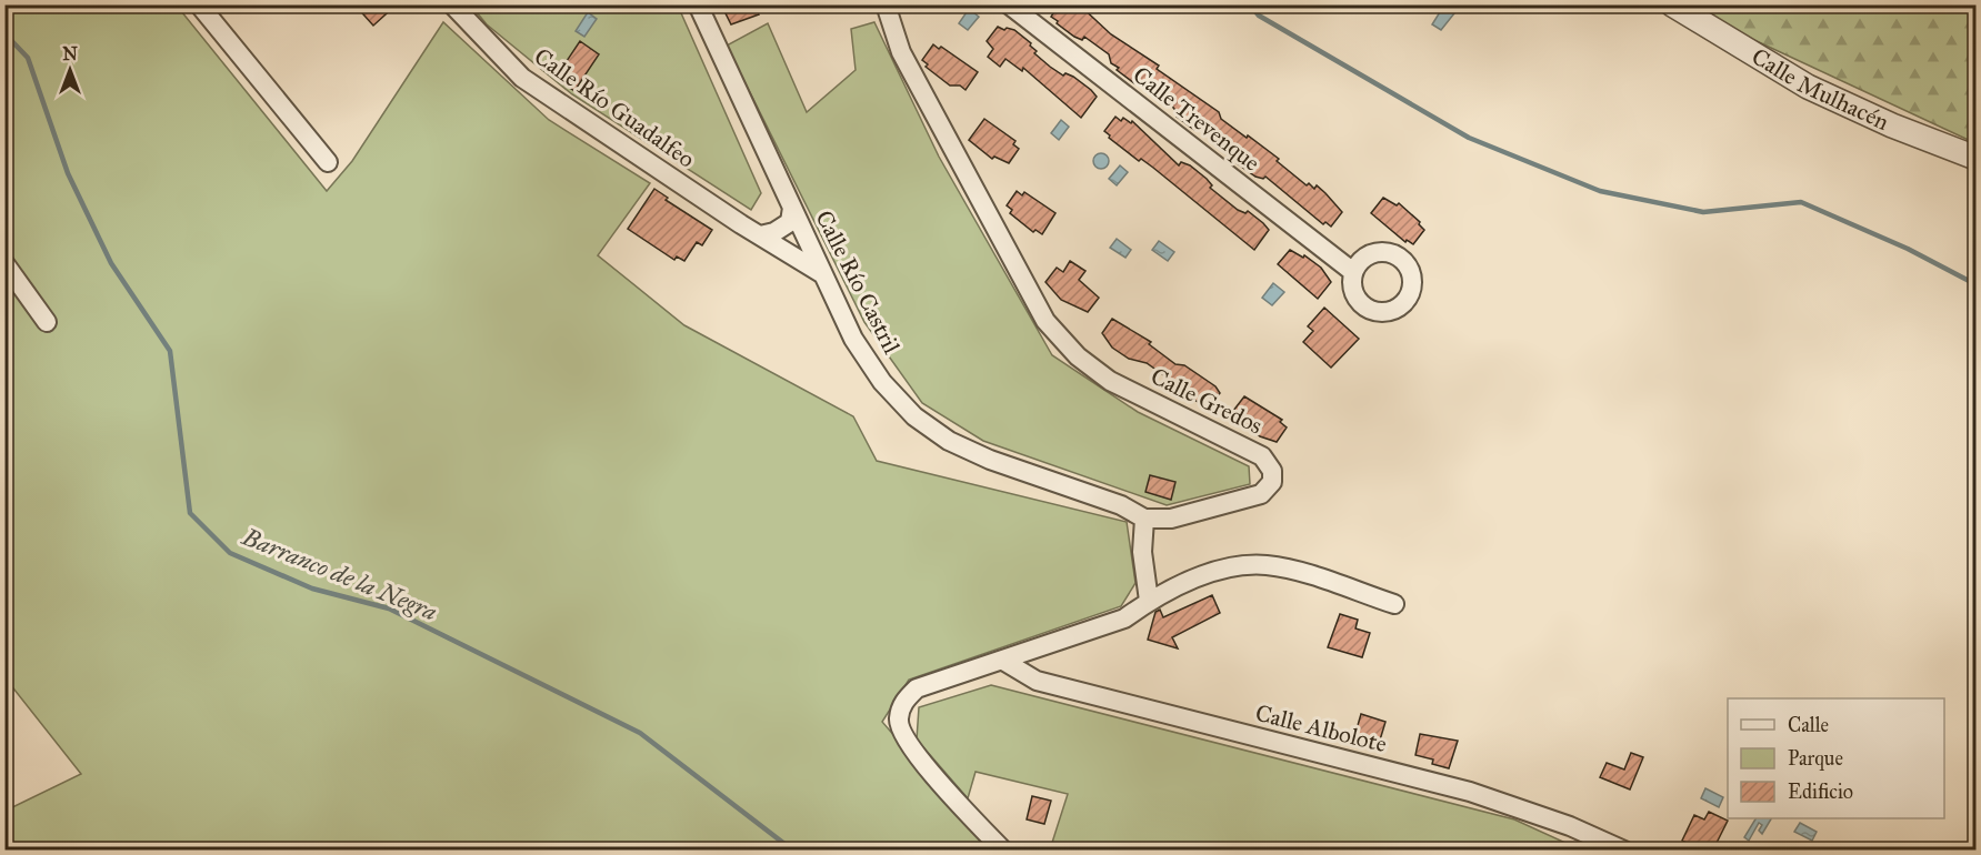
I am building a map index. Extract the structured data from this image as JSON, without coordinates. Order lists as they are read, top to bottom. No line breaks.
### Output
{"streets":{"street":["Calle Mulhacén","Calle Río Guadalfeo","Calle Trevenque","Calle Río Castril","Calle Gredos","Calle Albolote"]},"crossings":[["Calle Río Guadalfeo","Calle Río Castril"],["Calle Río Castril","Calle Gredos"]],"water":["Barranco de la Negra"],"legend":["Calle","Parque","Edificio"],"north":"top"}
